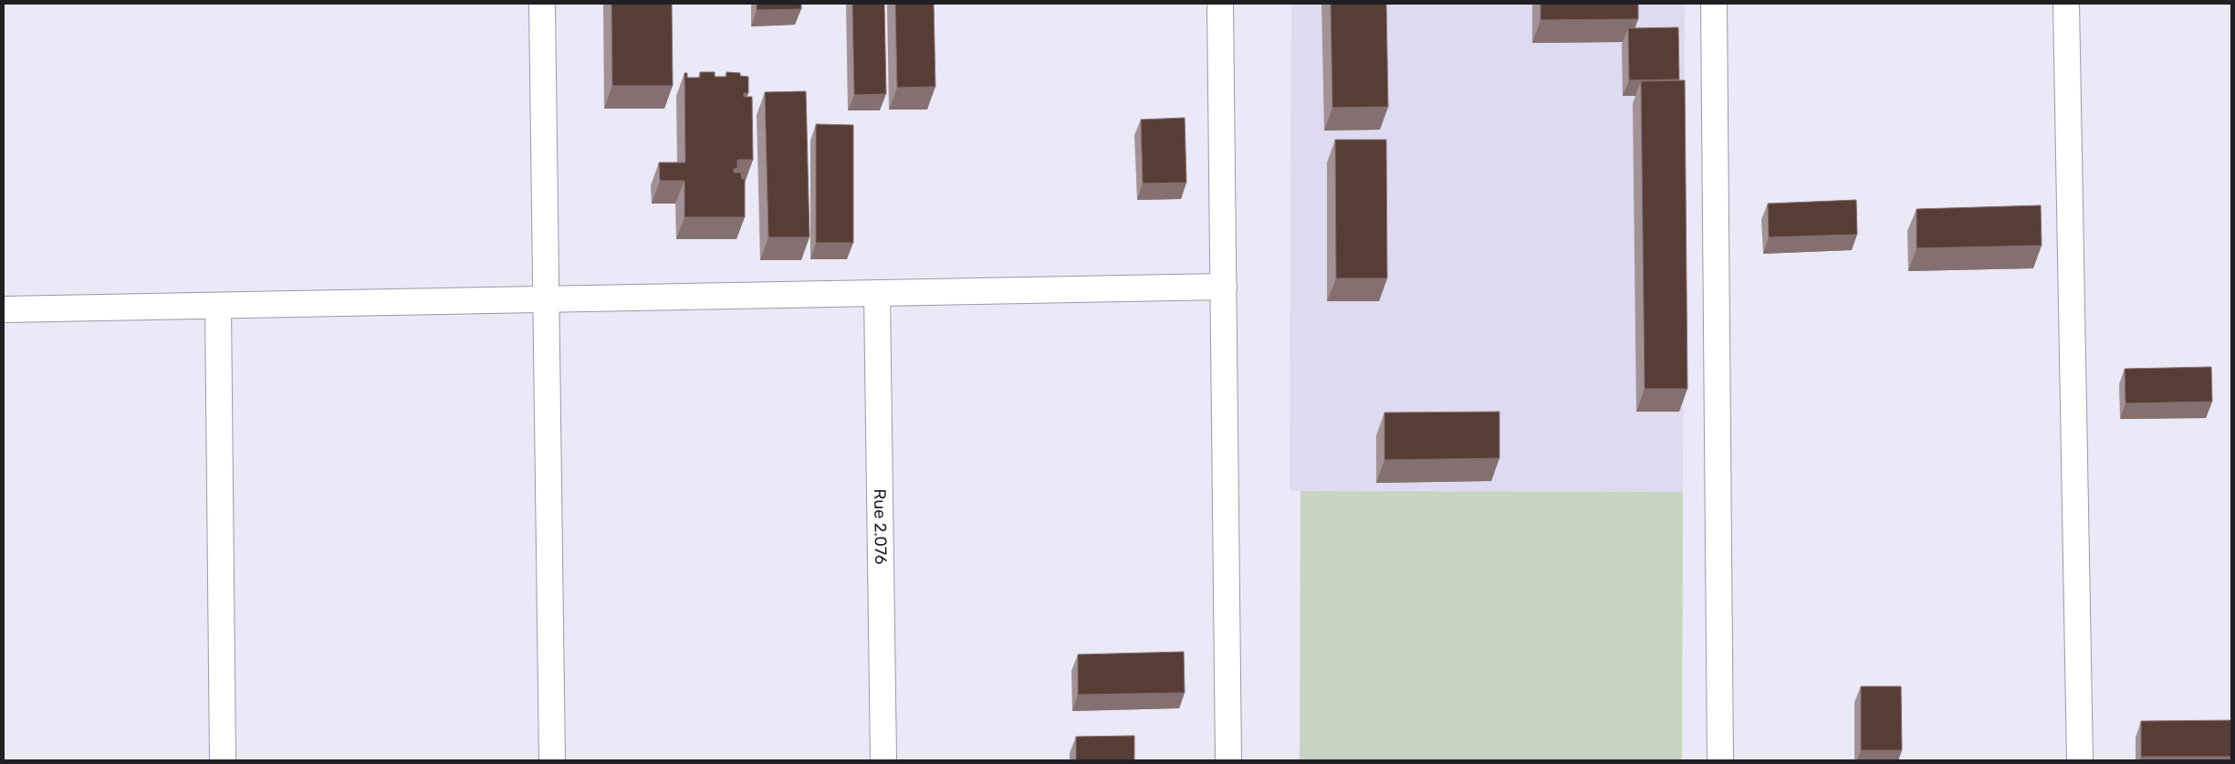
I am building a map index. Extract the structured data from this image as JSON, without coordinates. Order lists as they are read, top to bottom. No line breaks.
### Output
{"streets":{"street":["Rue 2.076"]}}
